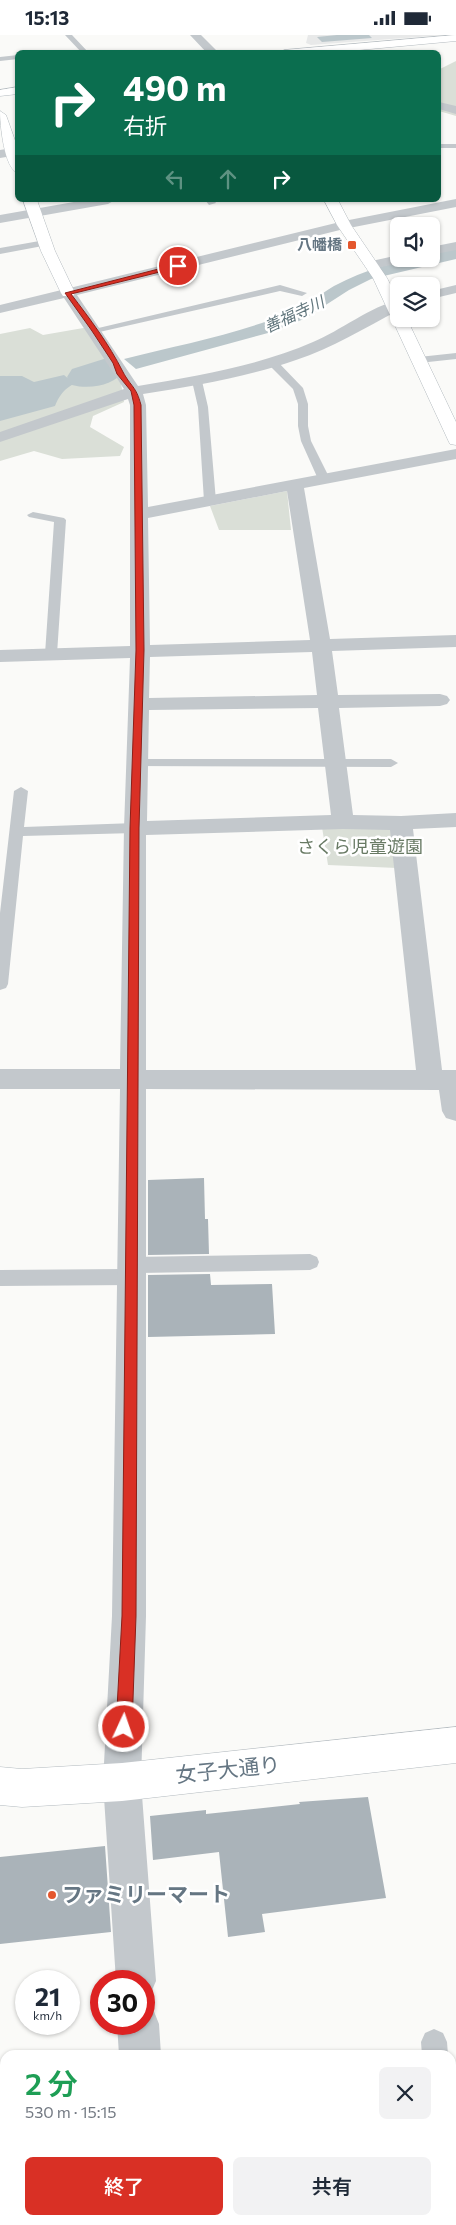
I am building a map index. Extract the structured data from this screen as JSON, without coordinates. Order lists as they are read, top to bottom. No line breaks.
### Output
{"streets":{"street":["女子大通り"]},"water":["善福寺川"],"parks":["さくら児童遊園"],"places":{"transit":["八幡橋"],"other":["ファミリーマート"]},"page":{"status":"15:13","turn":["490 m","右折"],"speed":"21 km/h","limit":"30","heading":["2 分","530 m · 15:15"],"buttons":["終了","共有"]}}
